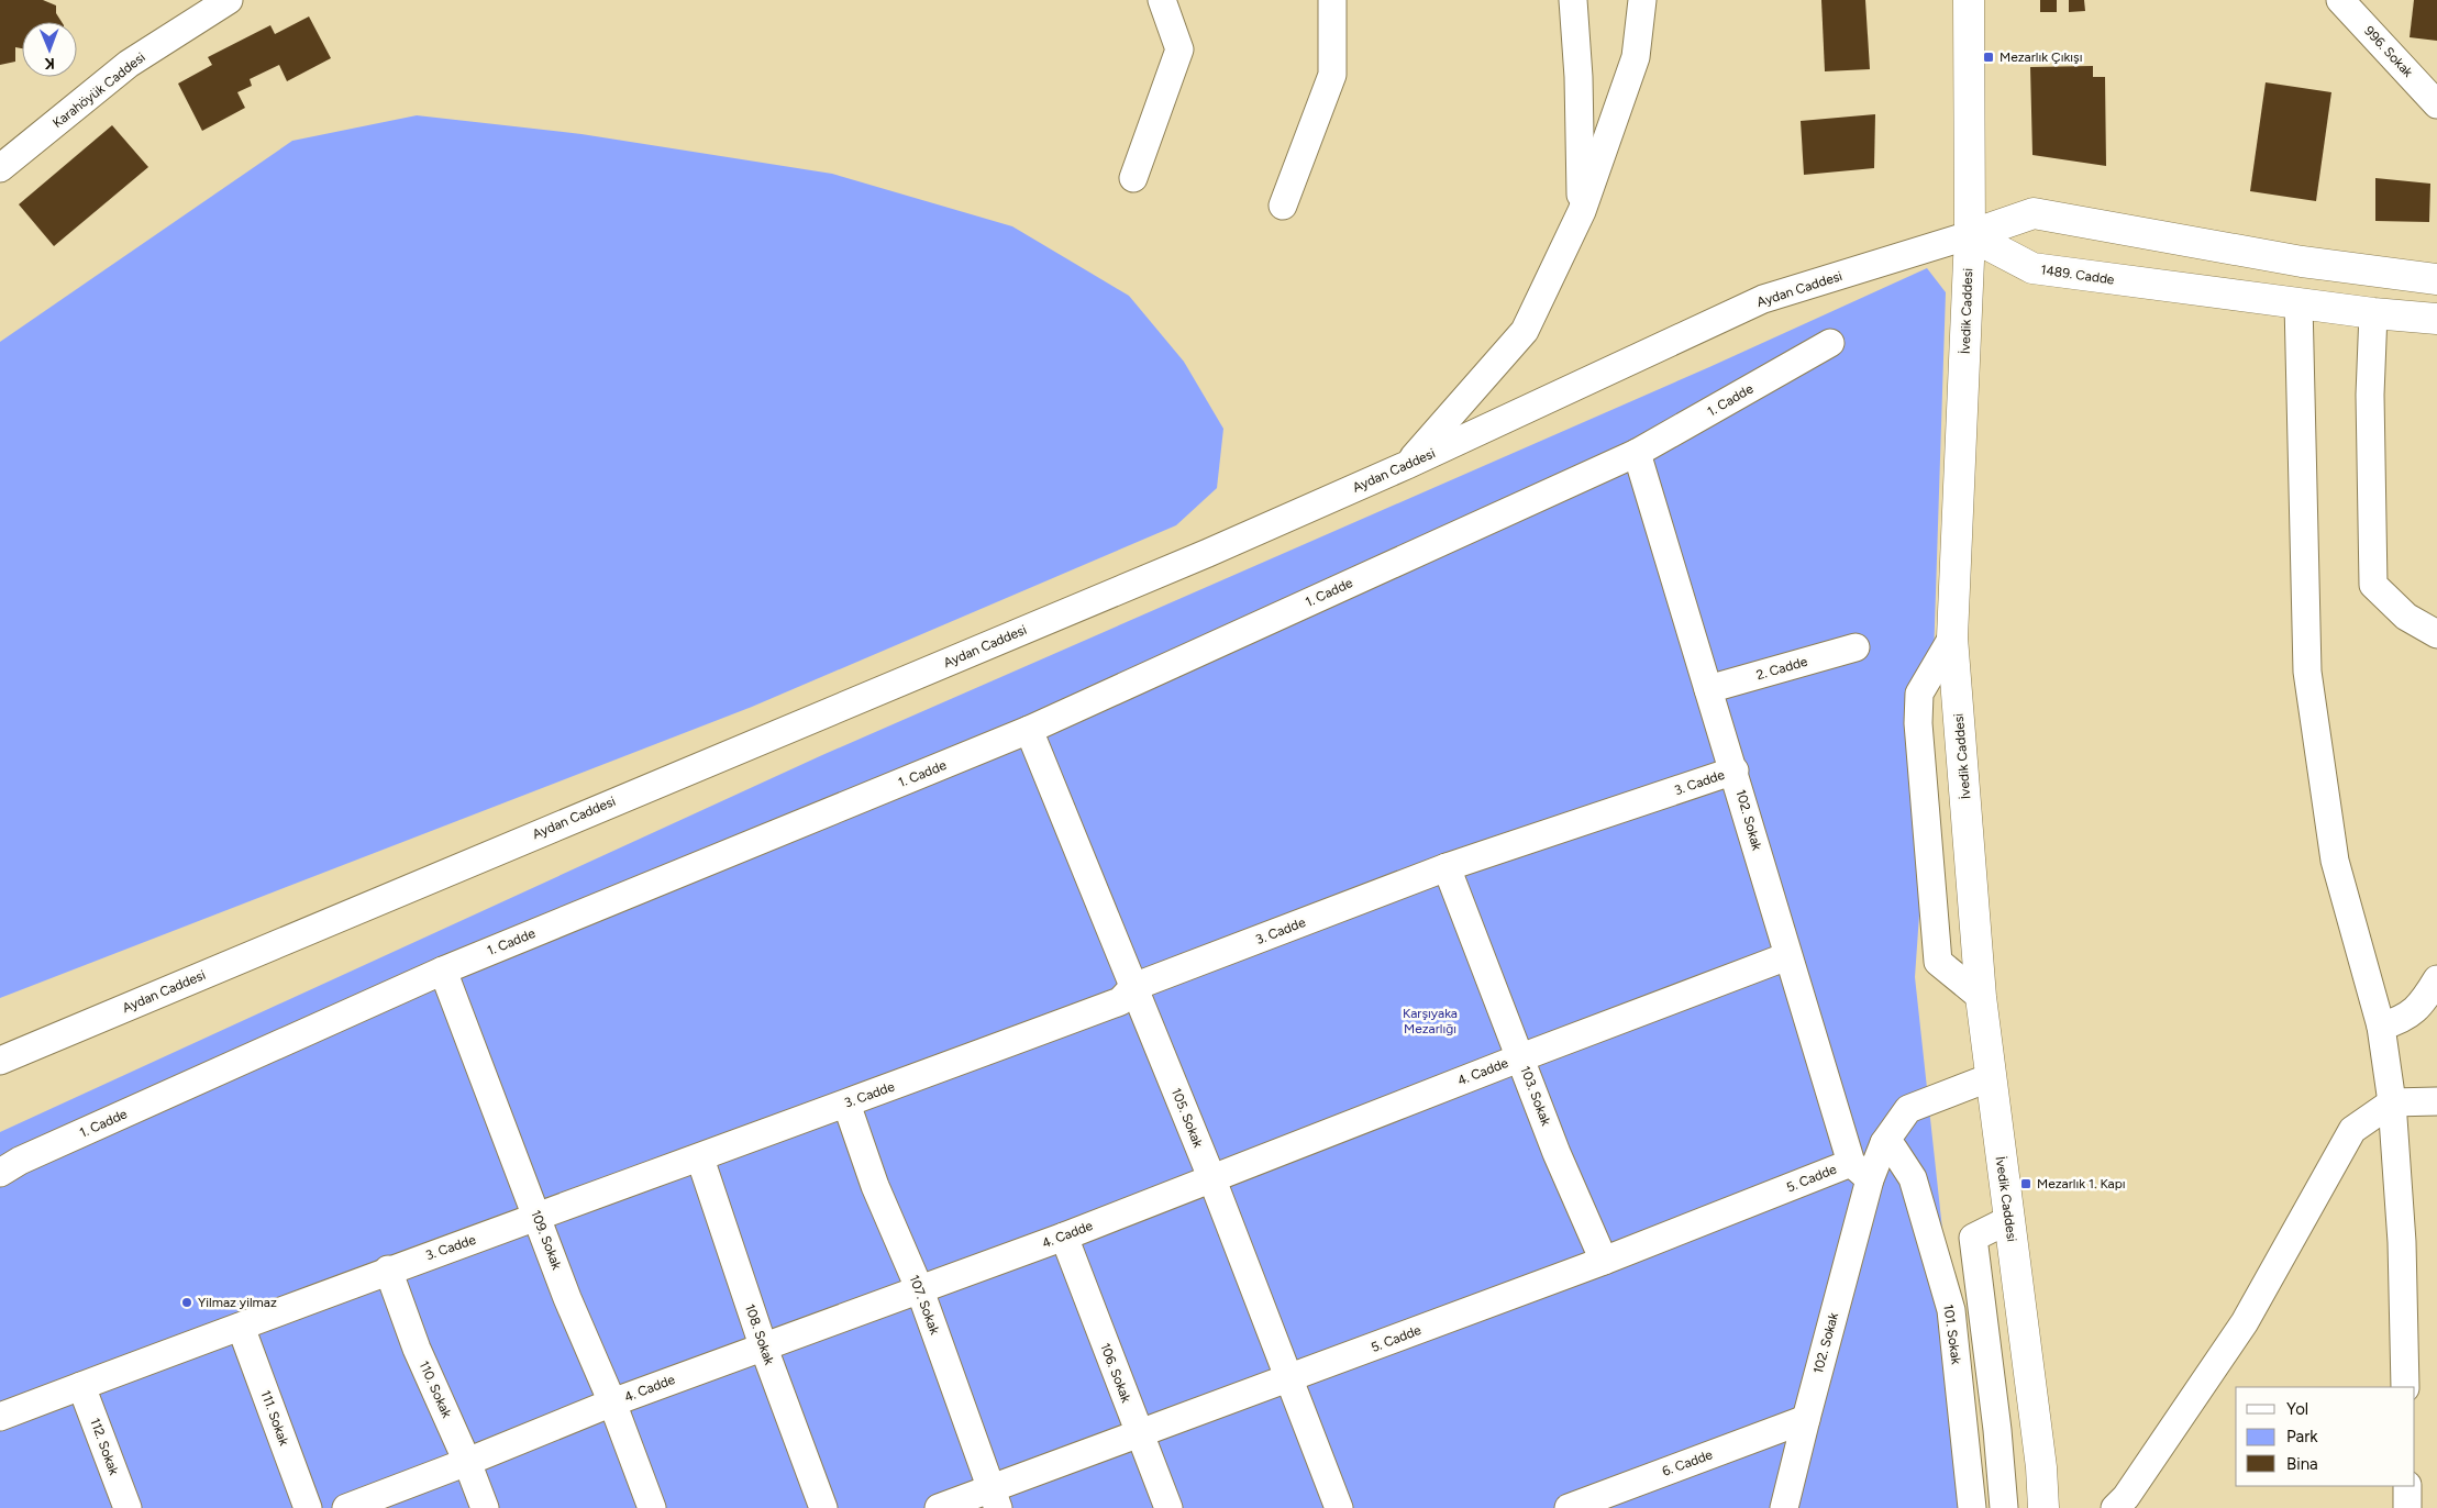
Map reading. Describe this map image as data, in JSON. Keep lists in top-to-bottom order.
{
  "streets": {
    "main road": ["1489. Cadde", "İvedik Caddesi"],
    "street": [
      "996. Sokak",
      "Karahöyük Caddesi",
      "Aydan Caddesi",
      "1. Cadde",
      "2. Cadde",
      "3. Cadde",
      "102. Sokak",
      "4. Cadde",
      "103. Sokak",
      "105. Sokak",
      "5. Cadde",
      "109. Sokak",
      "107. Sokak",
      "108. Sokak",
      "101. Sokak",
      "106. Sokak",
      "110. Sokak",
      "111. Sokak",
      "112. Sokak",
      "6. Cadde"
    ]
  },
  "crossings": [
    ["1489. Cadde", "Aydan Caddesi"],
    ["1489. Cadde", "İvedik Caddesi"],
    ["Aydan Caddesi", "İvedik Caddesi"],
    ["İvedik Caddesi", "102. Sokak"],
    ["1. Cadde", "102. Sokak"],
    ["1. Cadde", "105. Sokak"],
    ["1. Cadde", "109. Sokak"],
    ["2. Cadde", "102. Sokak"],
    ["3. Cadde", "102. Sokak"],
    ["3. Cadde", "103. Sokak"],
    ["3. Cadde", "105. Sokak"],
    ["3. Cadde", "109. Sokak"],
    ["3. Cadde", "107. Sokak"],
    ["3. Cadde", "108. Sokak"],
    ["3. Cadde", "110. Sokak"],
    ["3. Cadde", "111. Sokak"],
    ["3. Cadde", "112. Sokak"],
    ["102. Sokak", "4. Cadde"],
    ["102. Sokak", "5. Cadde"],
    ["102. Sokak", "101. Sokak"],
    ["102. Sokak", "6. Cadde"],
    ["4. Cadde", "103. Sokak"],
    ["4. Cadde", "105. Sokak"],
    ["4. Cadde", "109. Sokak"],
    ["4. Cadde", "107. Sokak"],
    ["4. Cadde", "108. Sokak"],
    ["4. Cadde", "106. Sokak"],
    ["4. Cadde", "110. Sokak"],
    ["103. Sokak", "5. Cadde"],
    ["105. Sokak", "5. Cadde"],
    ["5. Cadde", "107. Sokak"],
    ["5. Cadde", "106. Sokak"]
  ],
  "parks": ["Karşıyaka Mezarlığı"],
  "places": {
    "transit": ["Mezarlık Çıkışı", "Mezarlık 1. Kapı"],
    "other": ["Yilmaz yilmaz"]
  },
  "legend": ["Yol", "Park", "Bina"],
  "north": "bottom"
}
